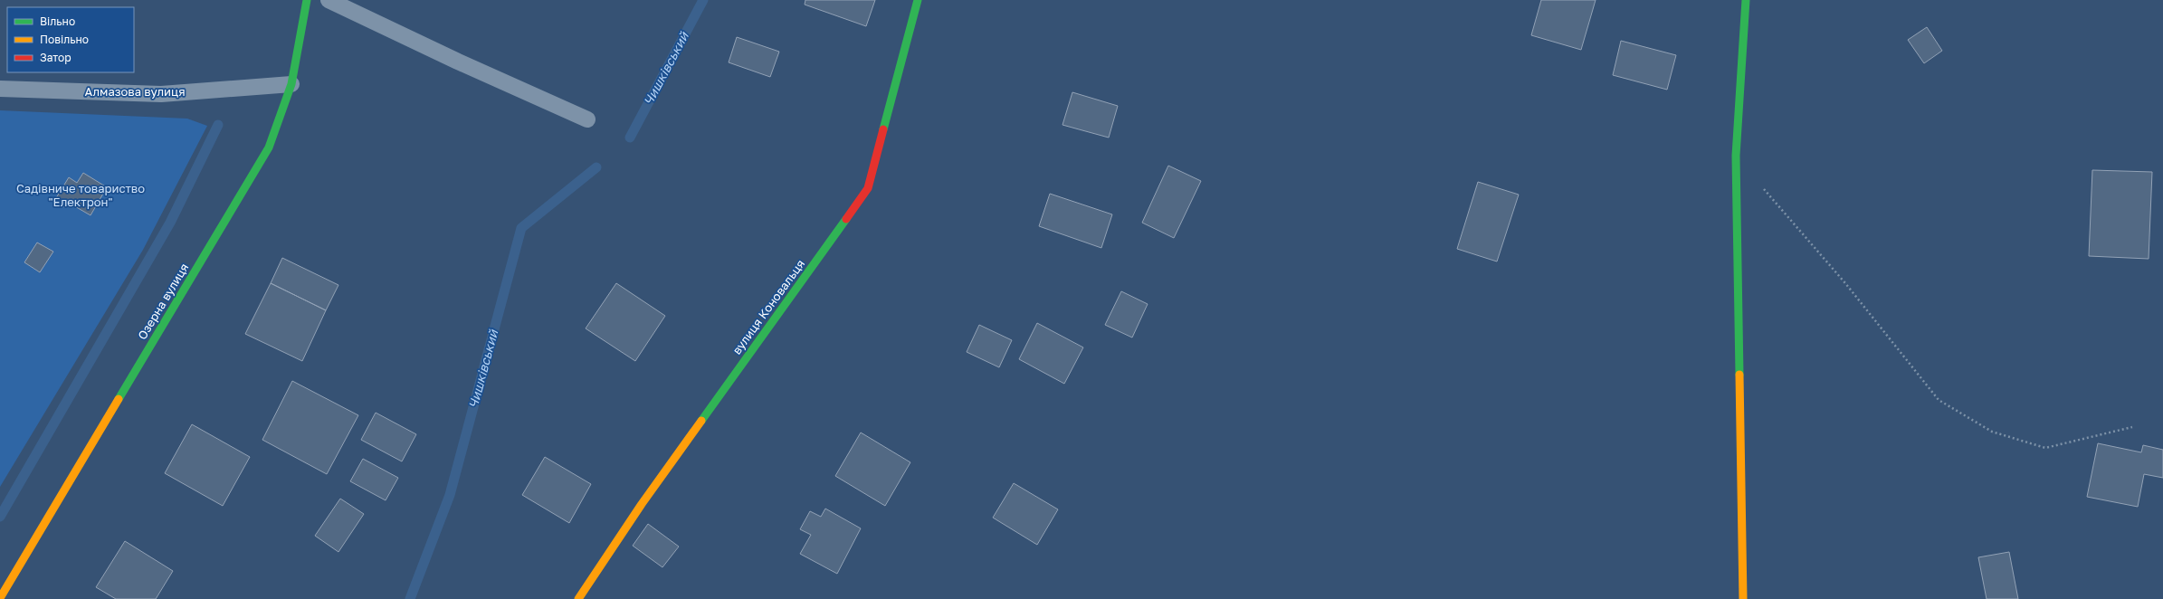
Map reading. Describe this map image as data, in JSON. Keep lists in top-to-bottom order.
{
  "streets": {
    "street": ["Озерна вулиця", "вулиця Коновальця"],
    "lane": ["Алмазова вулиця"]
  },
  "crossings": [
    ["Алмазова вулиця", "Озерна вулиця"]
  ],
  "water": ["Чишківський"],
  "parks": ["Садівниче товариство \"Електрон\""],
  "legend": ["Вільно", "Повільно", "Затор"]
}
